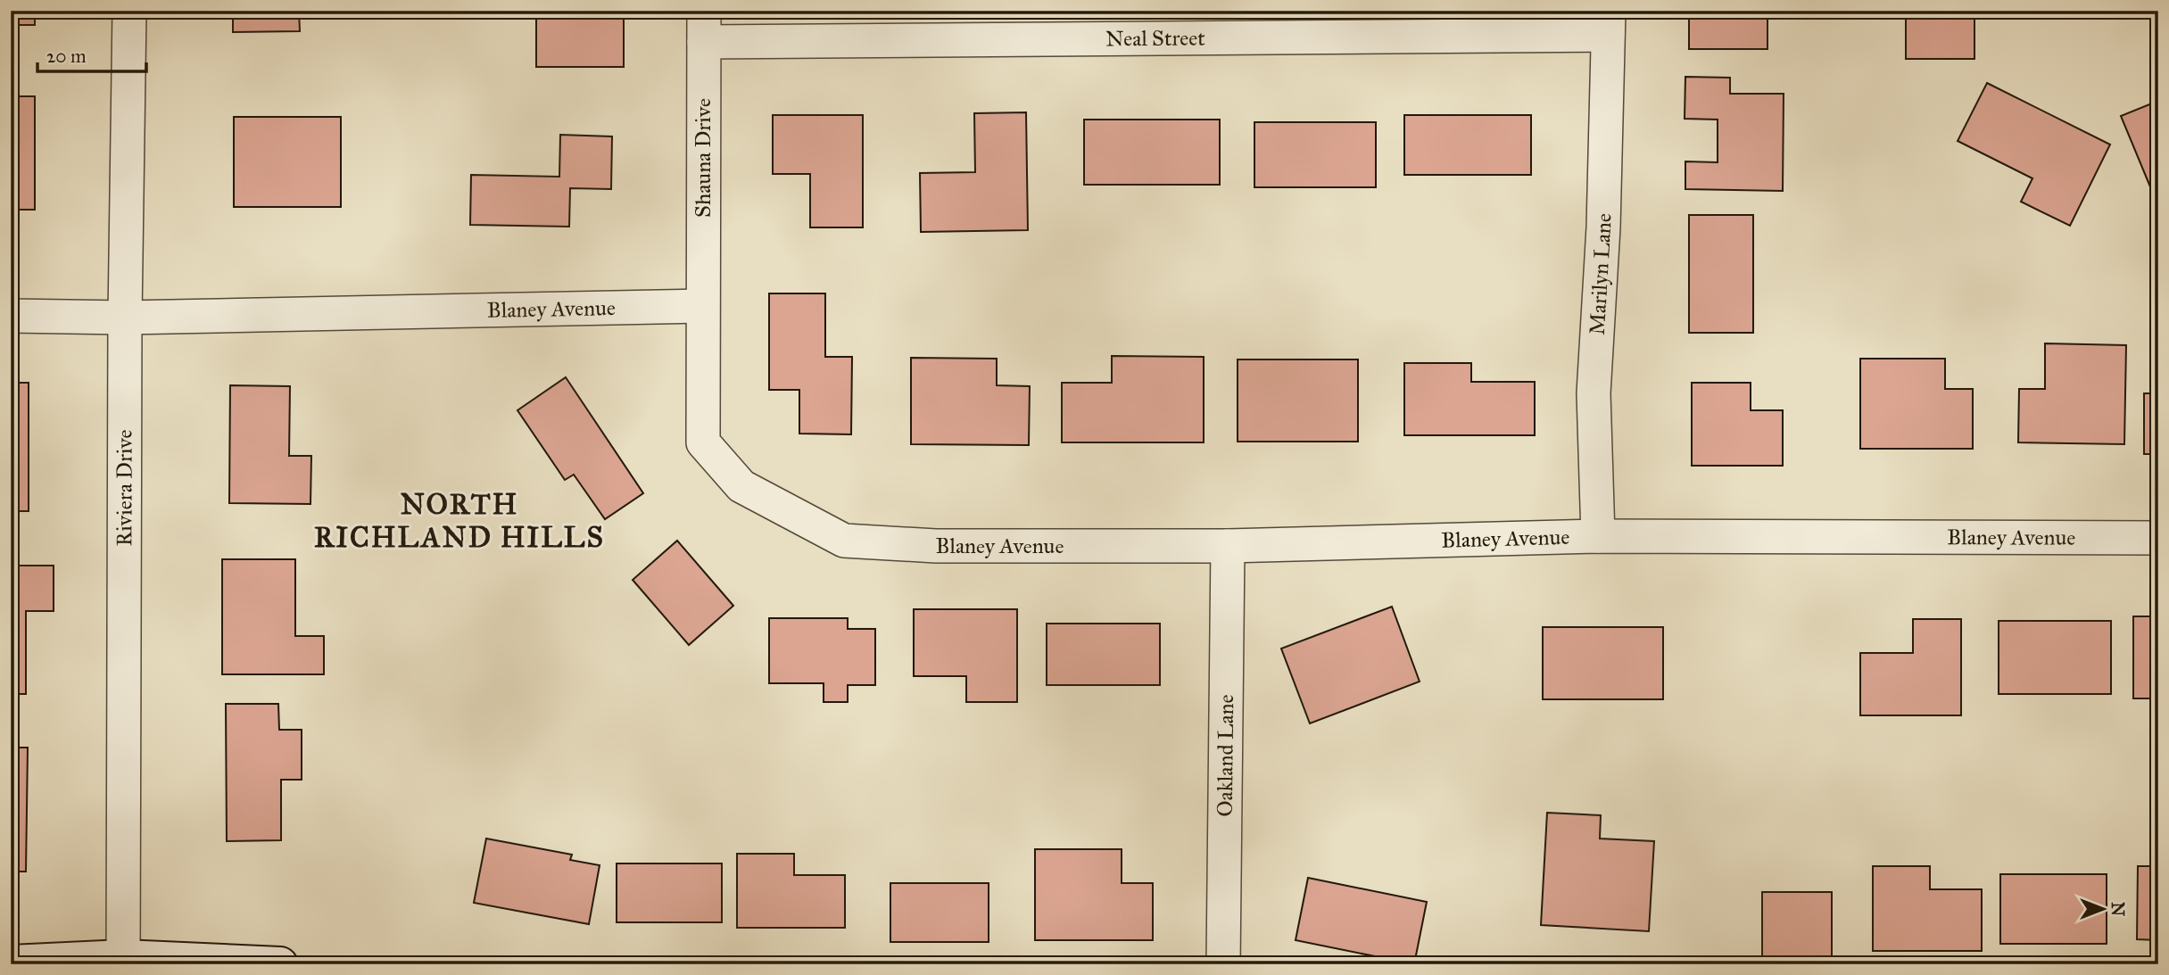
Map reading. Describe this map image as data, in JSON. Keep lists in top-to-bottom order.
{
  "streets": {
    "street": [
      "Neal Street",
      "Shauna Drive",
      "Marilyn Lane",
      "Blaney Avenue",
      "Riviera Drive",
      "Oakland Lane"
    ]
  },
  "crossings": [
    ["Neal Street", "Shauna Drive"],
    ["Neal Street", "Marilyn Lane"],
    ["Shauna Drive", "Blaney Avenue"],
    ["Marilyn Lane", "Blaney Avenue"],
    ["Blaney Avenue", "Riviera Drive"],
    ["Blaney Avenue", "Oakland Lane"]
  ],
  "districts": ["NORTH RICHLAND HILLS"],
  "scale_bar": "20 m",
  "north": "right"
}
